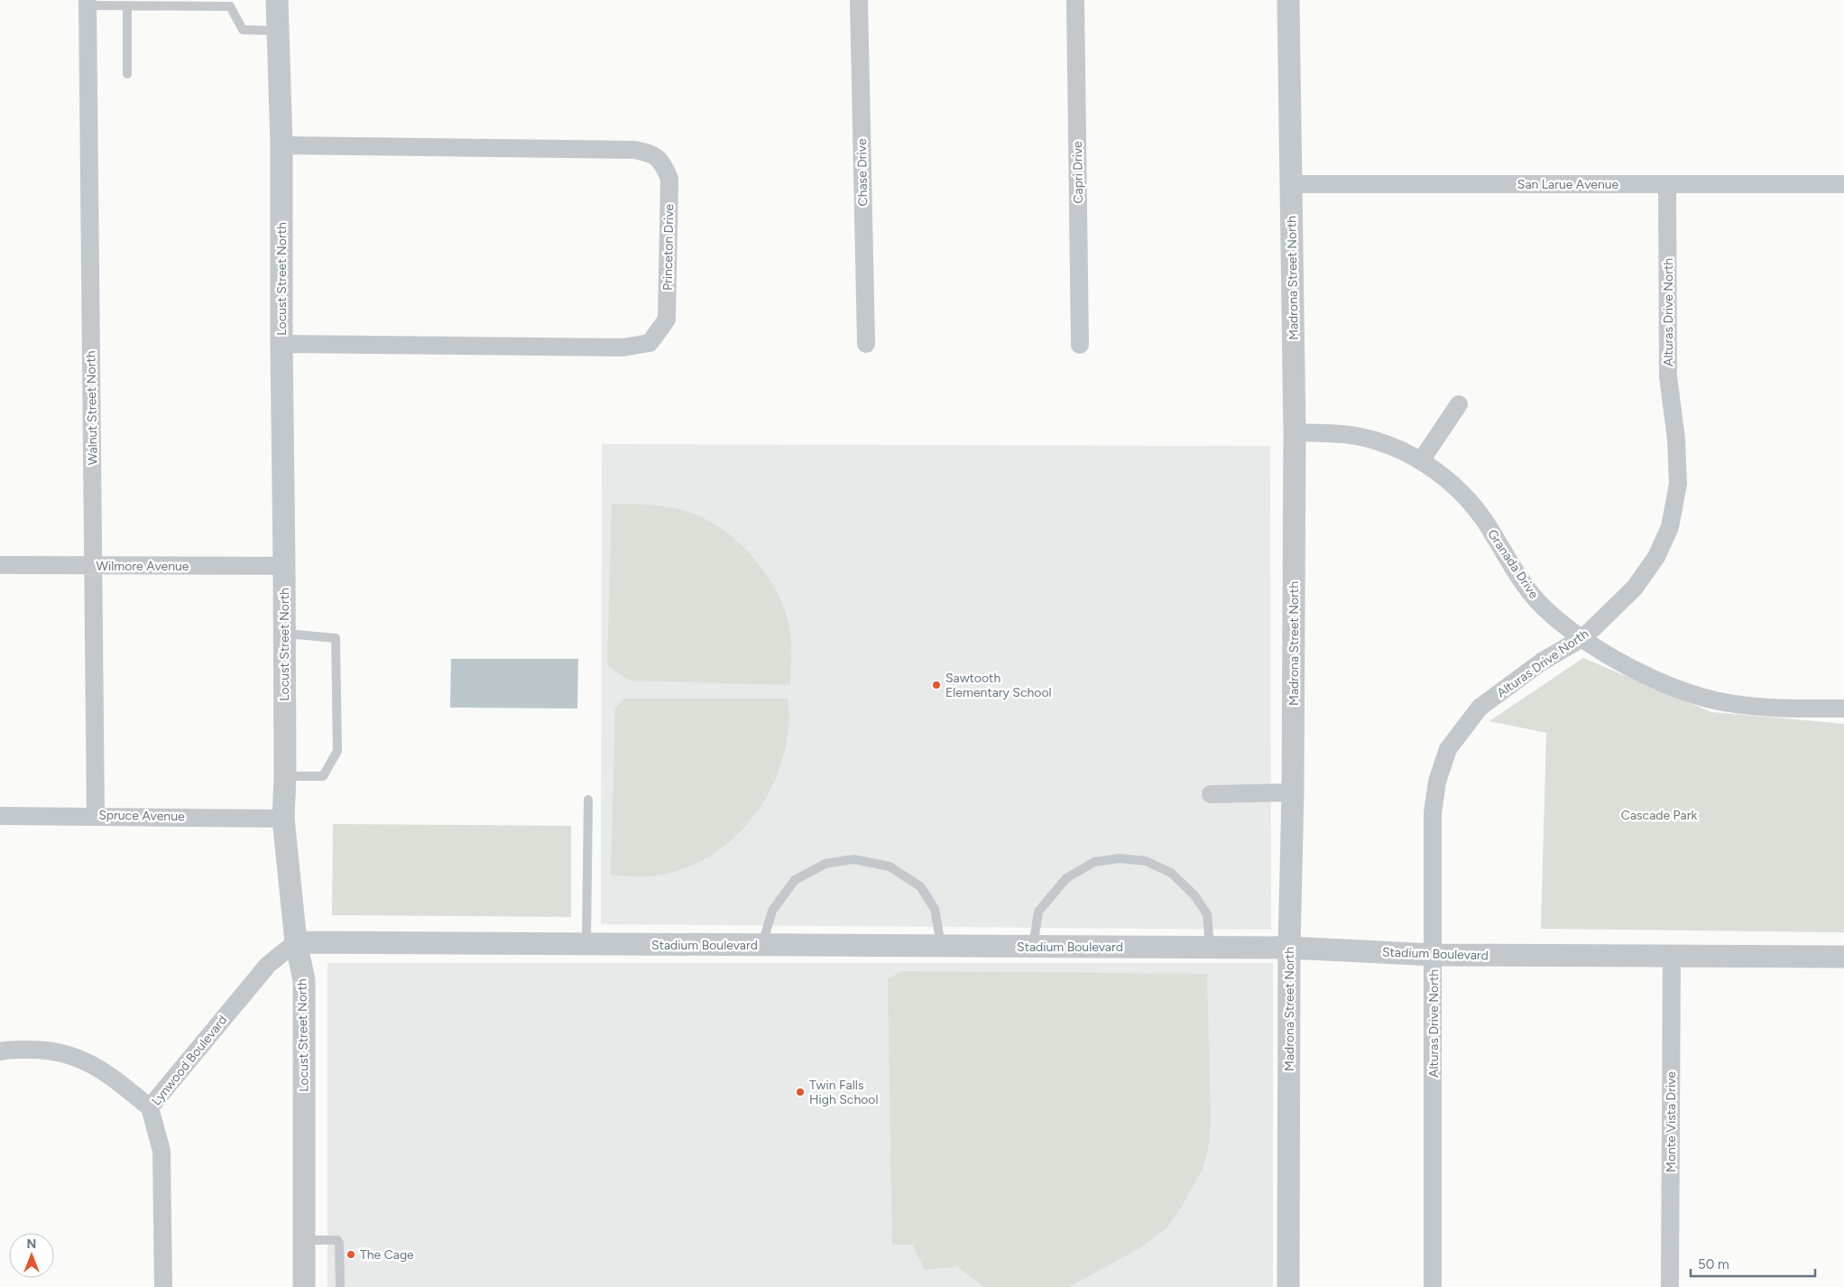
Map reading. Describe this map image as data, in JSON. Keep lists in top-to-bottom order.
{
  "streets": {
    "street": [
      "Chase Drive",
      "Capri Drive",
      "San Larue Avenue",
      "Princeton Drive",
      "Madrona Street North",
      "Locust Street North",
      "Alturas Drive North",
      "Walnut Street North",
      "Granada Drive",
      "Wilmore Avenue",
      "Spruce Avenue",
      "Stadium Boulevard",
      "Lynwood Boulevard",
      "Monte Vista Drive"
    ]
  },
  "crossings": [
    ["San Larue Avenue", "Madrona Street North"],
    ["San Larue Avenue", "Alturas Drive North"],
    ["Princeton Drive", "Locust Street North"],
    ["Madrona Street North", "Granada Drive"],
    ["Madrona Street North", "Stadium Boulevard"],
    ["Locust Street North", "Wilmore Avenue"],
    ["Locust Street North", "Spruce Avenue"],
    ["Locust Street North", "Stadium Boulevard"],
    ["Locust Street North", "Lynwood Boulevard"],
    ["Alturas Drive North", "Granada Drive"],
    ["Alturas Drive North", "Stadium Boulevard"],
    ["Walnut Street North", "Wilmore Avenue"],
    ["Walnut Street North", "Spruce Avenue"],
    ["Stadium Boulevard", "Lynwood Boulevard"],
    ["Stadium Boulevard", "Monte Vista Drive"]
  ],
  "parks": ["Cascade Park"],
  "places": ["Sawtooth Elementary School", "Twin Falls High School", "The Cage"],
  "scale_bar": "50 m",
  "north": "top"
}
